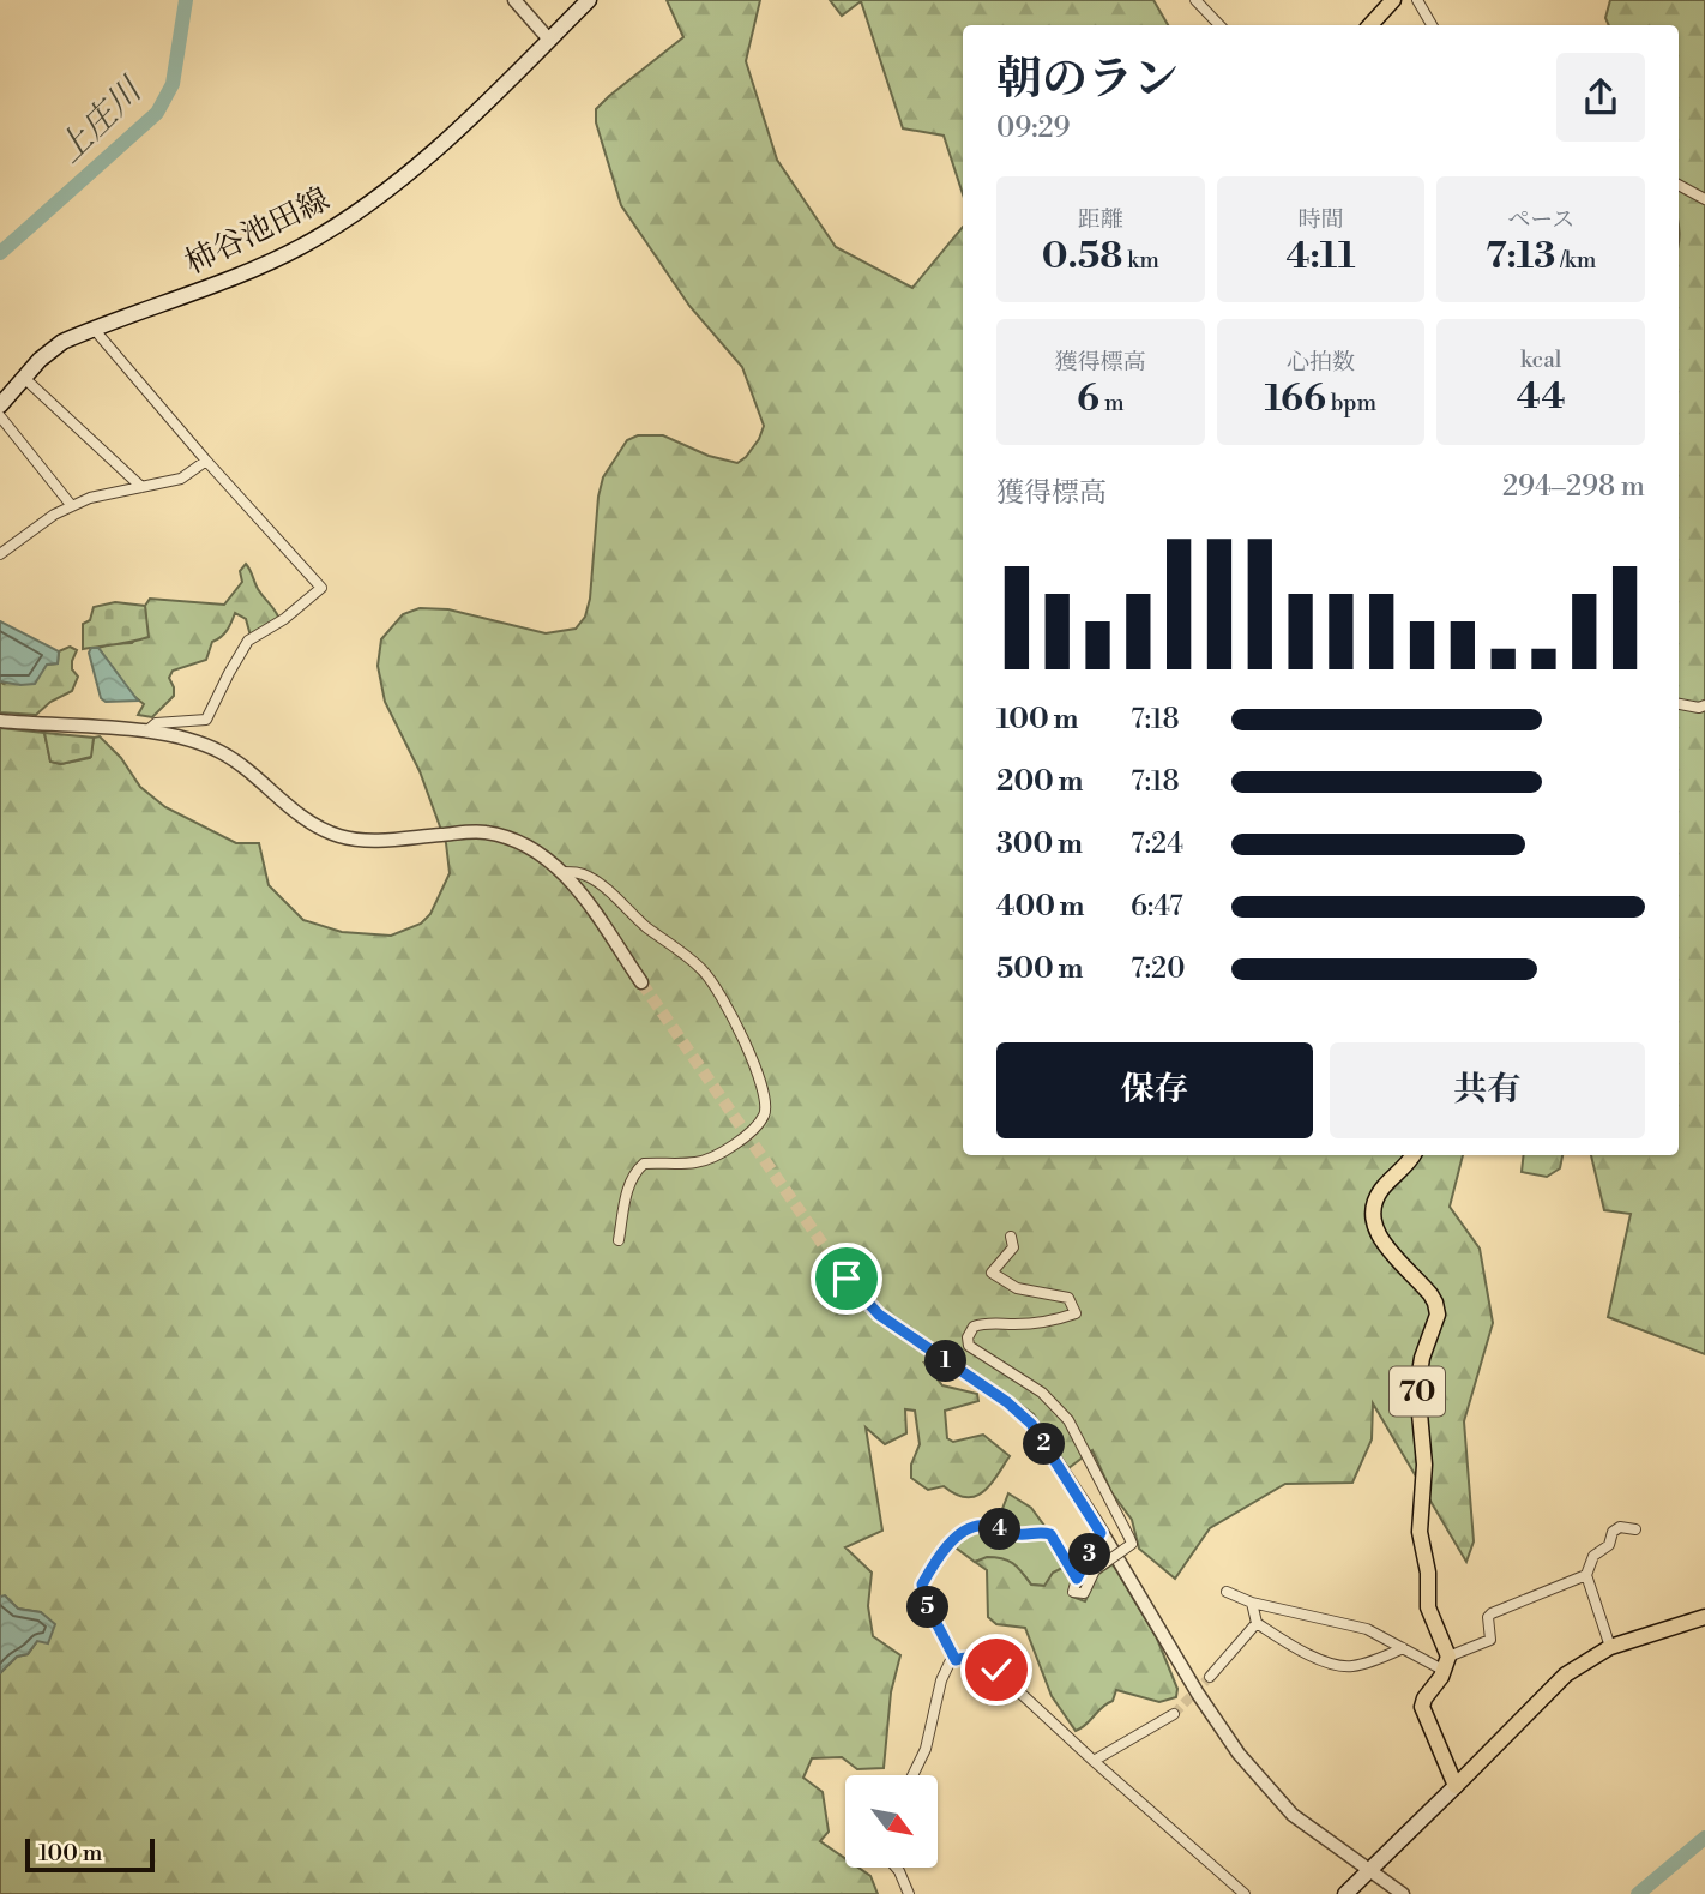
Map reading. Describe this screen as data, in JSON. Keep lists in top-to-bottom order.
{
  "streets": {
    "main road": ["柿谷池田線", "70"]
  },
  "water": ["上庄川"],
  "scale_bar": "100 m",
  "north": "bottom right",
  "page": {
    "heading": ["朝のラン", "09:29"],
    "stats": [
      ["距離", "0.58 km"],
      ["時間", "4:11"],
      ["ペース", "7:13 /km"],
      ["獲得標高", "6 m"],
      ["心拍数", "166 bpm"],
      ["kcal", "44"]
    ],
    "chart": ["獲得標高", "294–298 m"],
    "list": [
      {
        "name": "100 m",
        "note": "7:18"
      },
      {
        "name": "200 m",
        "note": "7:18"
      },
      {
        "name": "300 m",
        "note": "7:24"
      },
      {
        "name": "400 m",
        "note": "6:47"
      },
      {
        "name": "500 m",
        "note": "7:20"
      }
    ],
    "buttons": ["保存", "共有"],
    "pins": [
      "1",
      "2",
      "4",
      "3",
      "5"
    ],
    "scale": "100 m"
  }
}
